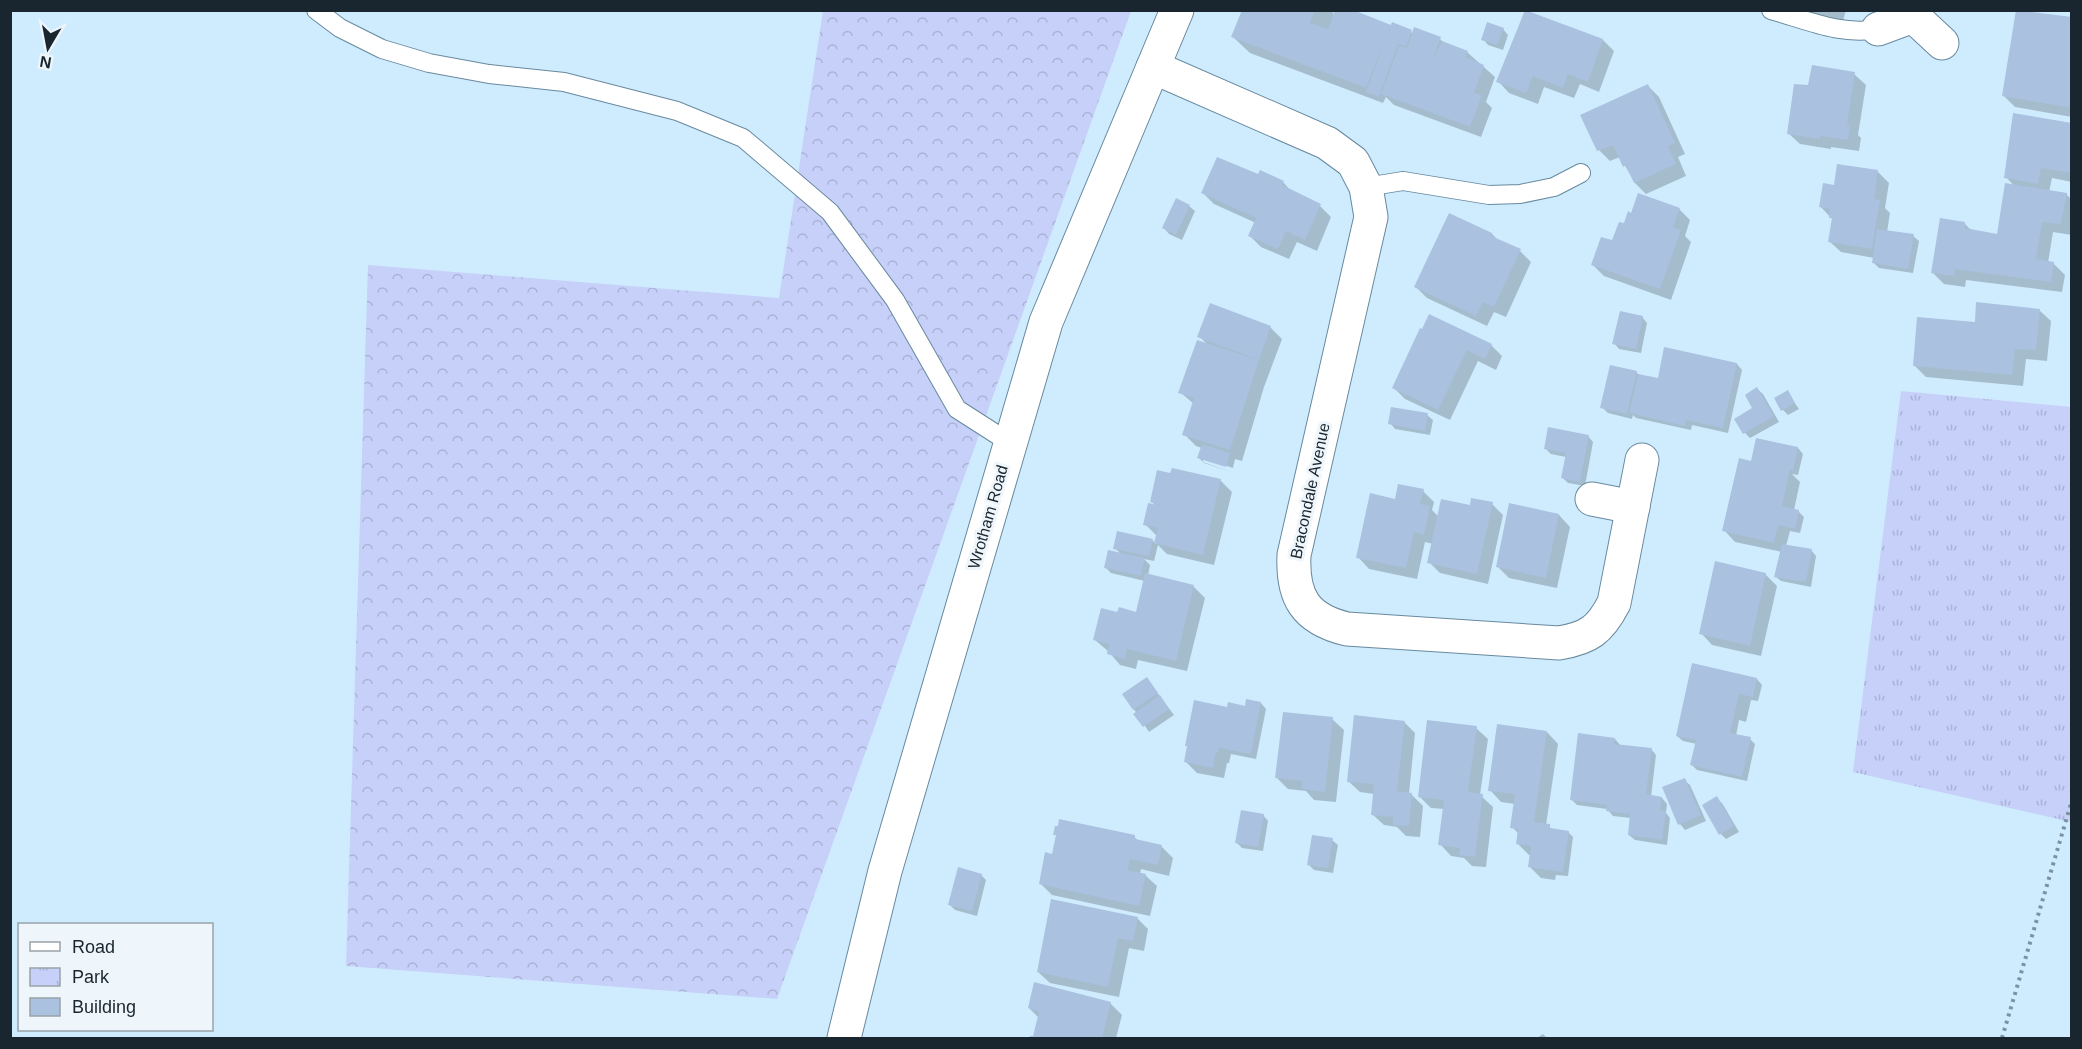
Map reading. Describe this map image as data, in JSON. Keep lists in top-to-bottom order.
{
  "streets": {
    "street": ["Bracondale Avenue", "Wrotham Road"]
  },
  "crossings": [
    ["Bracondale Avenue", "Wrotham Road"]
  ],
  "legend": ["Road", "Park", "Building"],
  "north": "bottom"
}
